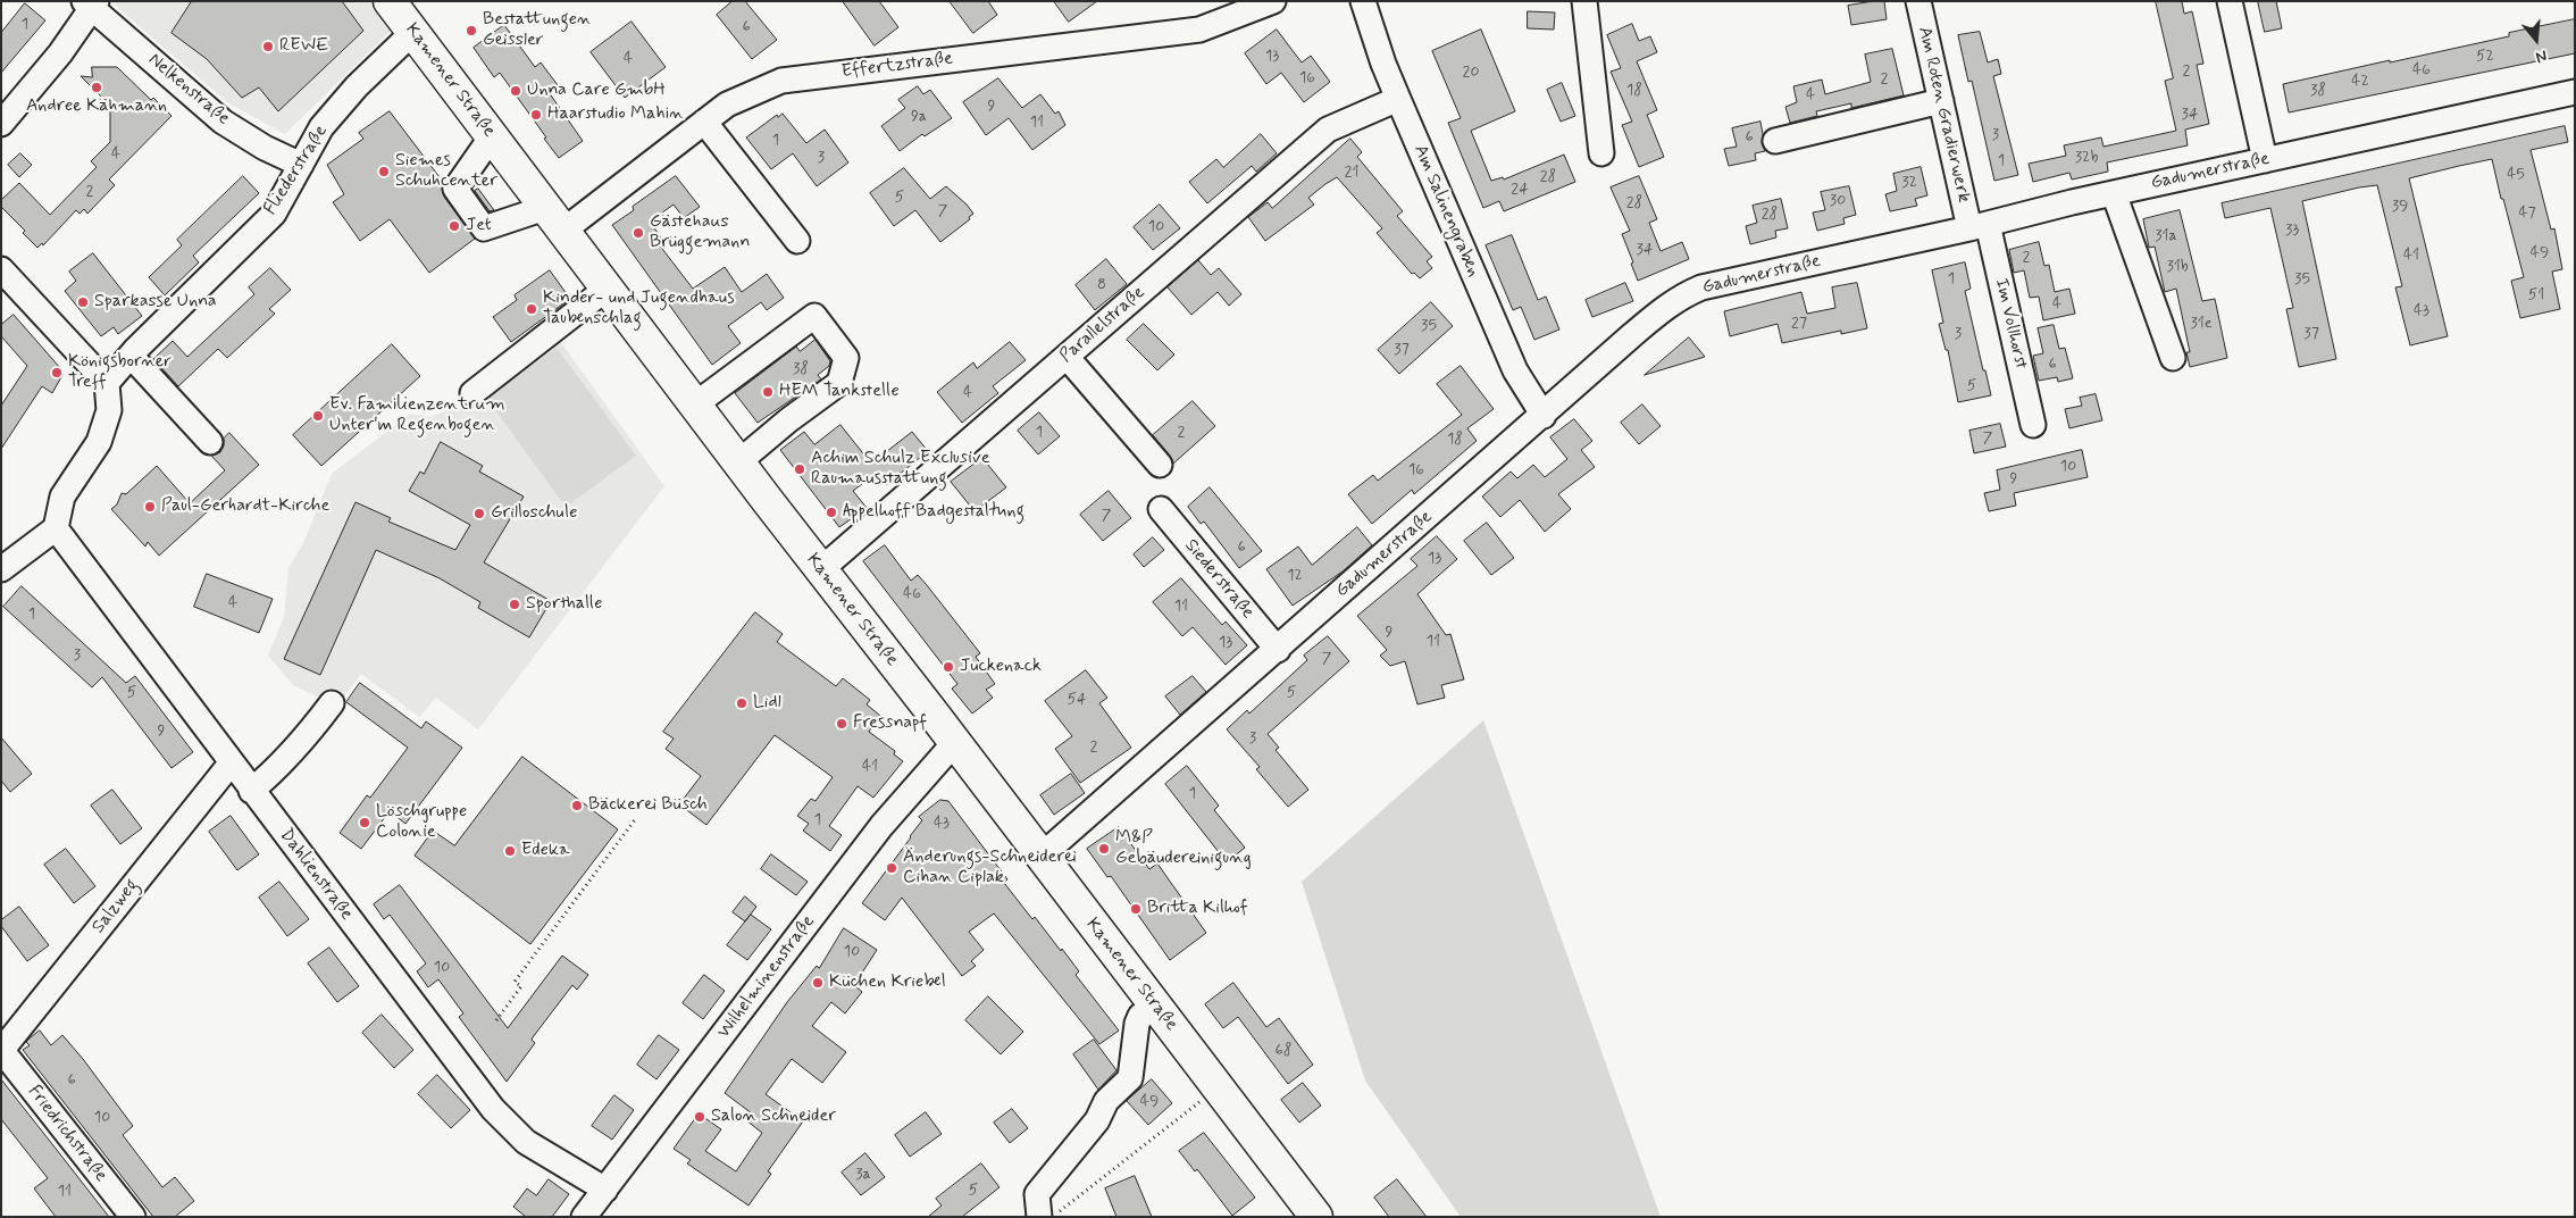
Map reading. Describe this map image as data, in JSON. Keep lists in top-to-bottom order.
{
  "streets": {
    "main road": ["Kamener Straße"],
    "street": [
      "Effertzstraße",
      "Nelkenstraße",
      "Am Roten Gradierwerk",
      "Fliederstraße",
      "Gadumerstraße",
      "Am Salinengraben",
      "Im Vollhorst",
      "Parallelstraße",
      "Siederstraße",
      "Dahlienstraße",
      "Salzweg",
      "Wilhelminenstraße",
      "Friedrichstraße"
    ]
  },
  "crossings": [
    ["Effertzstraße", "Kamener Straße"],
    ["Kamener Straße", "Fliederstraße"],
    ["Kamener Straße", "Gadumerstraße"],
    ["Kamener Straße", "Parallelstraße"],
    ["Kamener Straße", "Wilhelminenstraße"],
    ["Nelkenstraße", "Fliederstraße"],
    ["Am Roten Gradierwerk", "Gadumerstraße"],
    ["Am Roten Gradierwerk", "Im Vollhorst"],
    ["Gadumerstraße", "Am Salinengraben"],
    ["Gadumerstraße", "Im Vollhorst"],
    ["Gadumerstraße", "Siederstraße"],
    ["Am Salinengraben", "Parallelstraße"],
    ["Dahlienstraße", "Salzweg"],
    ["Dahlienstraße", "Wilhelminenstraße"],
    ["Salzweg", "Friedrichstraße"]
  ],
  "places": [
    "Bestattungen Geissler",
    "REWE",
    "Andree Kähmann",
    "Unna Care GmbH",
    "Haarstudio Mahin",
    "Siemes Schuhcenter",
    "Jet",
    "Gästehaus Brüggemann",
    "Sparkasse Unna",
    "Kinder- und Jugendhaus Taubenschlag",
    "Königsborner Treff",
    "HEM Tankstelle",
    "Ev. Familienzentrum Unter'm Regenbogen",
    "Achim Schulz Exclusive Raumausstattung",
    "Paul-Gerhardt-Kirche",
    "Appelhoff Badgestaltung",
    "Grilloschule",
    "Sporthalle",
    "Juckenack",
    "Lidl",
    "Fressnapf",
    "Bäckerei Büsch",
    "Löschgruppe Colonie",
    "M&P Gebäudereinigung",
    "Edeka",
    "Änderungs-Schneiderei Cihan Ciplak",
    "Britta Kilhof",
    "Küchen Kriebel",
    "Salon Schneider"
  ],
  "house_numbers": [
    "1",
    "6",
    "13",
    "52",
    "4",
    "46",
    "2",
    "20",
    "16",
    "2",
    "42",
    "18",
    "38",
    "4",
    "9",
    "34",
    "9a",
    "11",
    "3",
    "6",
    "1",
    "4",
    "3",
    "32b",
    "1",
    "21",
    "45",
    "28",
    "32",
    "24",
    "2",
    "5",
    "30",
    "28",
    "39",
    "7",
    "47",
    "28",
    "10",
    "33",
    "31a",
    "34",
    "49",
    "41",
    "2",
    "31b",
    "1",
    "35",
    "8",
    "51",
    "4",
    "43",
    "27",
    "31e",
    "35",
    "3",
    "37",
    "37",
    "6",
    "38",
    "5",
    "4",
    "1",
    "2",
    "7",
    "18",
    "10",
    "16",
    "9",
    "7",
    "6",
    "13",
    "12",
    "46",
    "4",
    "11",
    "1",
    "9",
    "11",
    "13",
    "3",
    "7",
    "5",
    "5",
    "54",
    "9",
    "3",
    "2",
    "41",
    "1",
    "1",
    "43",
    "10",
    "10",
    "68",
    "6",
    "49",
    "10",
    "3a",
    "5",
    "11"
  ],
  "north": "bottom"
}
